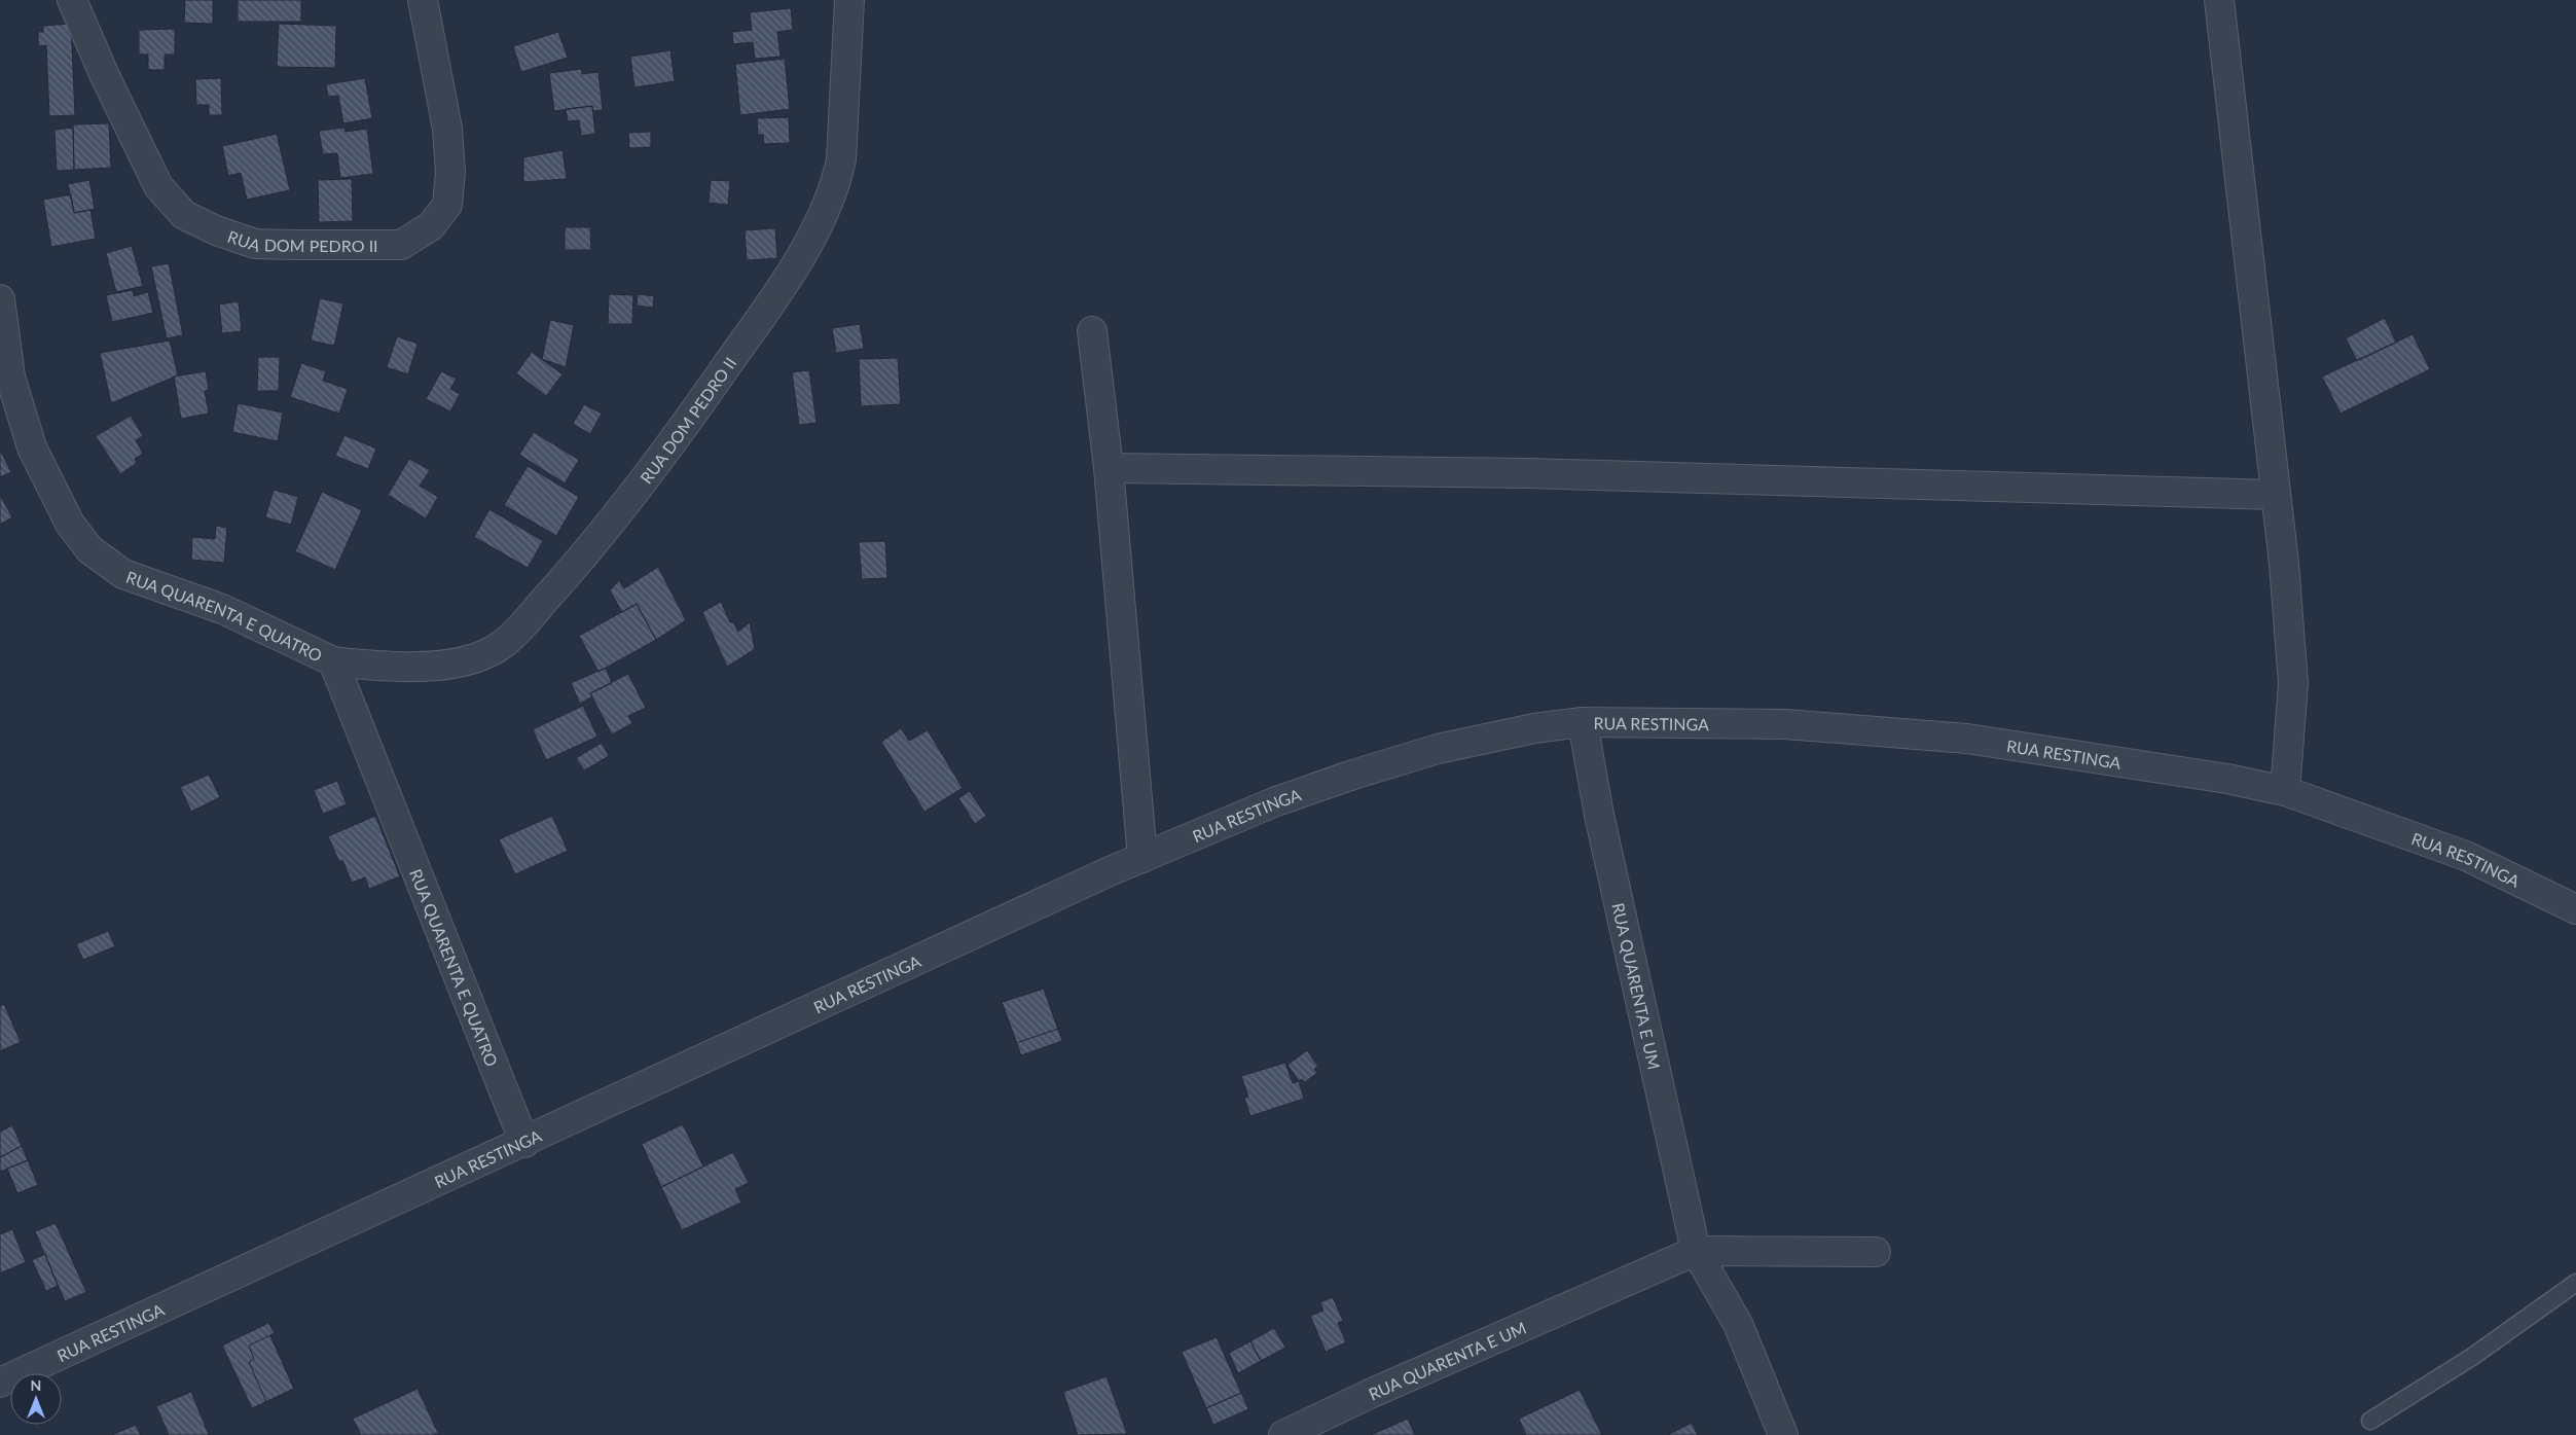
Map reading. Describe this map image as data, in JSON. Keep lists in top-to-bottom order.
{
  "streets": {
    "street": [
      "RUA DOM PEDRO II",
      "RUA QUARENTA E QUATRO",
      "RUA RESTINGA",
      "RUA QUARENTA E UM"
    ]
  },
  "crossings": [
    ["RUA DOM PEDRO II", "RUA QUARENTA E QUATRO"],
    ["RUA QUARENTA E QUATRO", "RUA RESTINGA"],
    ["RUA RESTINGA", "RUA QUARENTA E UM"]
  ],
  "north": "top"
}
